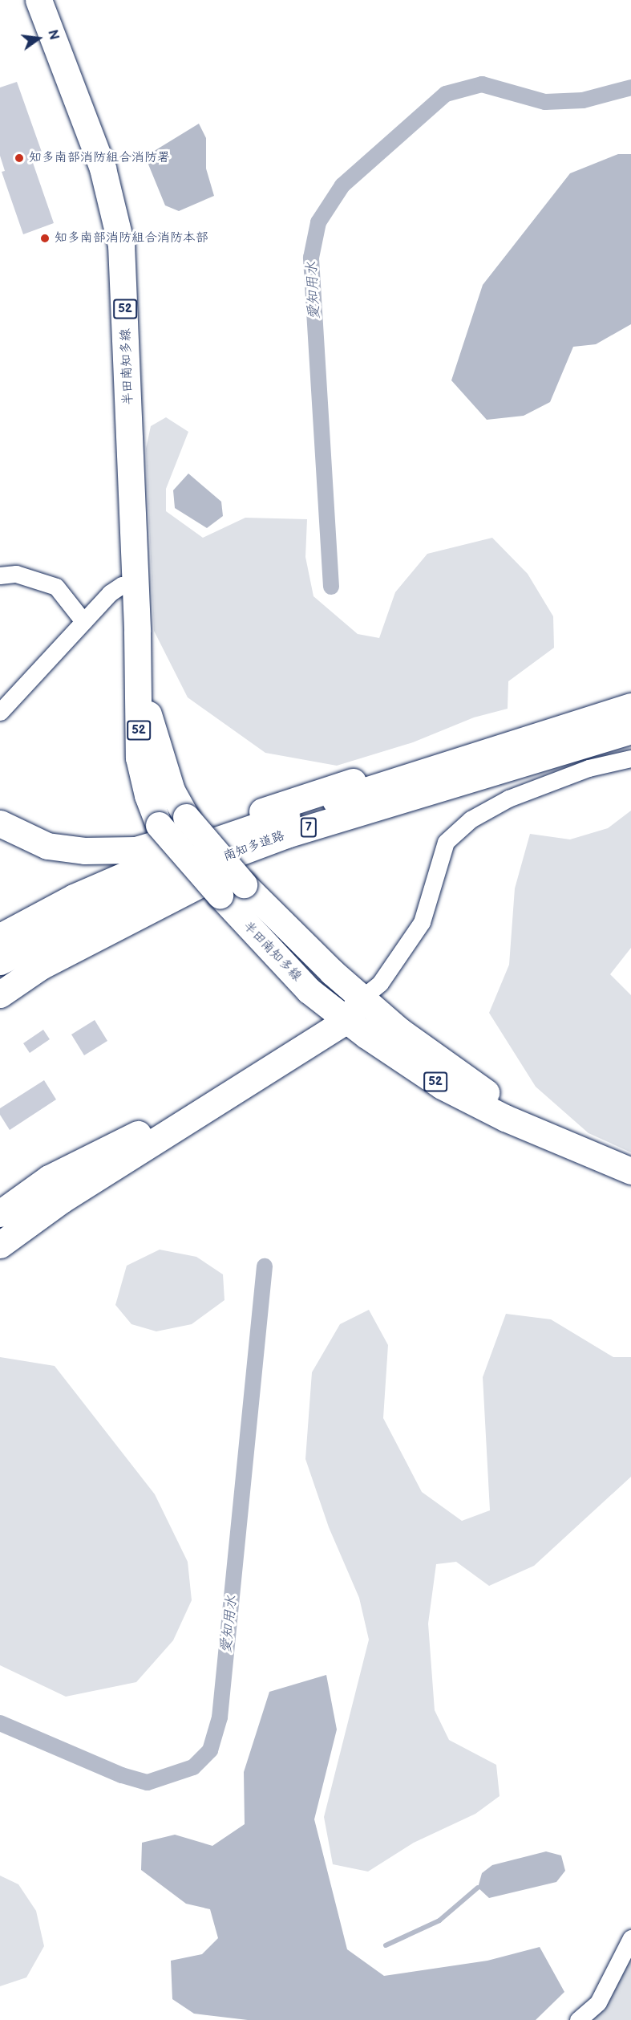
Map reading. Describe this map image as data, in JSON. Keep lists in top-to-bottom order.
{
  "streets": {
    "main road": [
      "52",
      "半田南知多線",
      "7",
      "南知多道路"
    ]
  },
  "water": ["愛知用水"],
  "places": ["知多南部消防組合消防署", "知多南部消防組合消防本部"],
  "north": "right"
}
